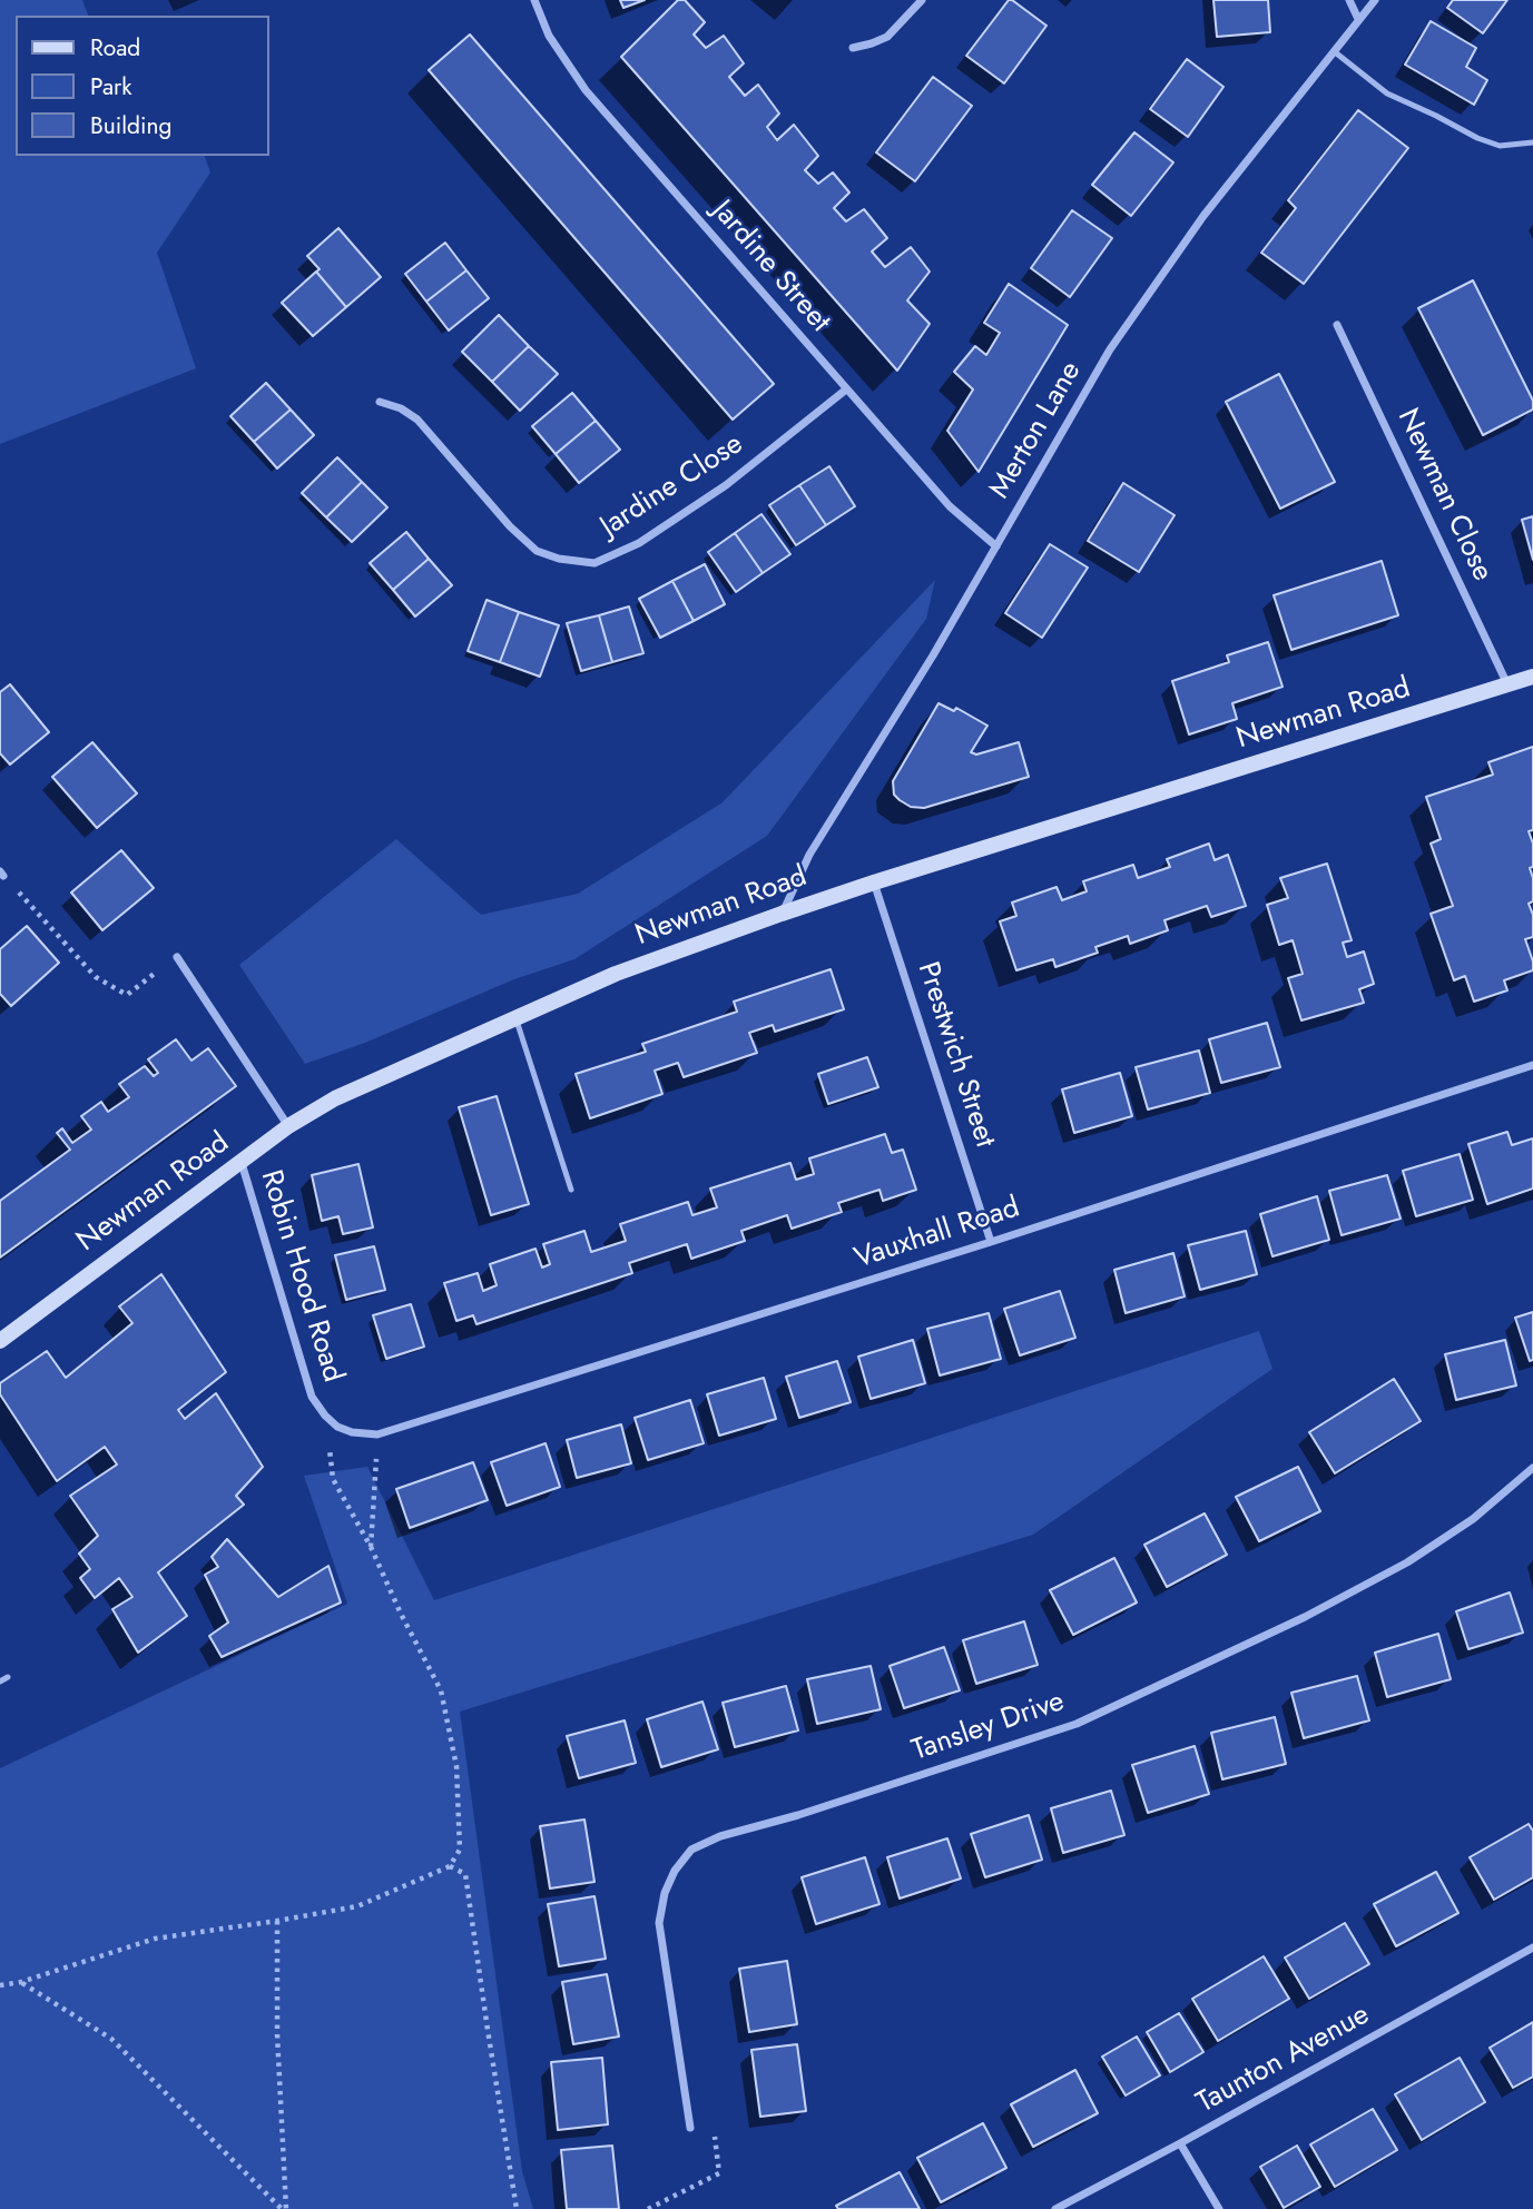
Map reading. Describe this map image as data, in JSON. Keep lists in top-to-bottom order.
{
  "streets": {
    "street": [
      "Jardine Street",
      "Merton Lane",
      "Jardine Close",
      "Newman Close",
      "Newman Road",
      "Prestwich Street",
      "Vauxhall Road",
      "Robin Hood Road",
      "Tansley Drive",
      "Taunton Avenue"
    ]
  },
  "crossings": [
    ["Jardine Street", "Merton Lane"],
    ["Jardine Street", "Jardine Close"],
    ["Merton Lane", "Newman Road"],
    ["Newman Close", "Newman Road"],
    ["Newman Road", "Prestwich Street"],
    ["Newman Road", "Robin Hood Road"],
    ["Prestwich Street", "Vauxhall Road"],
    ["Vauxhall Road", "Robin Hood Road"]
  ],
  "legend": ["Road", "Park", "Building"]
}
